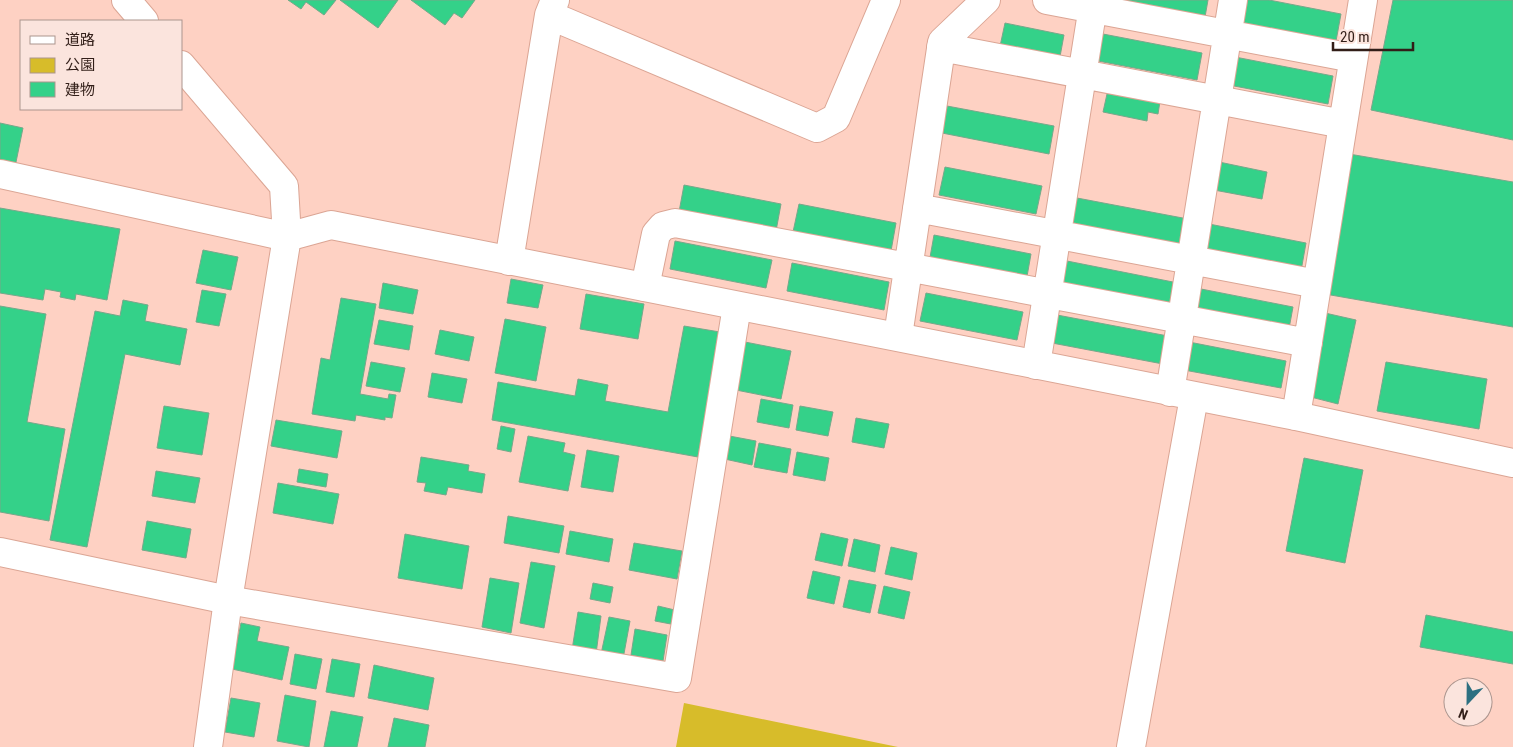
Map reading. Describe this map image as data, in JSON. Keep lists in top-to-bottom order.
{
  "legend": ["道路", "公園", "建物"],
  "scale_bar": "20 m",
  "north": "bottom"
}
